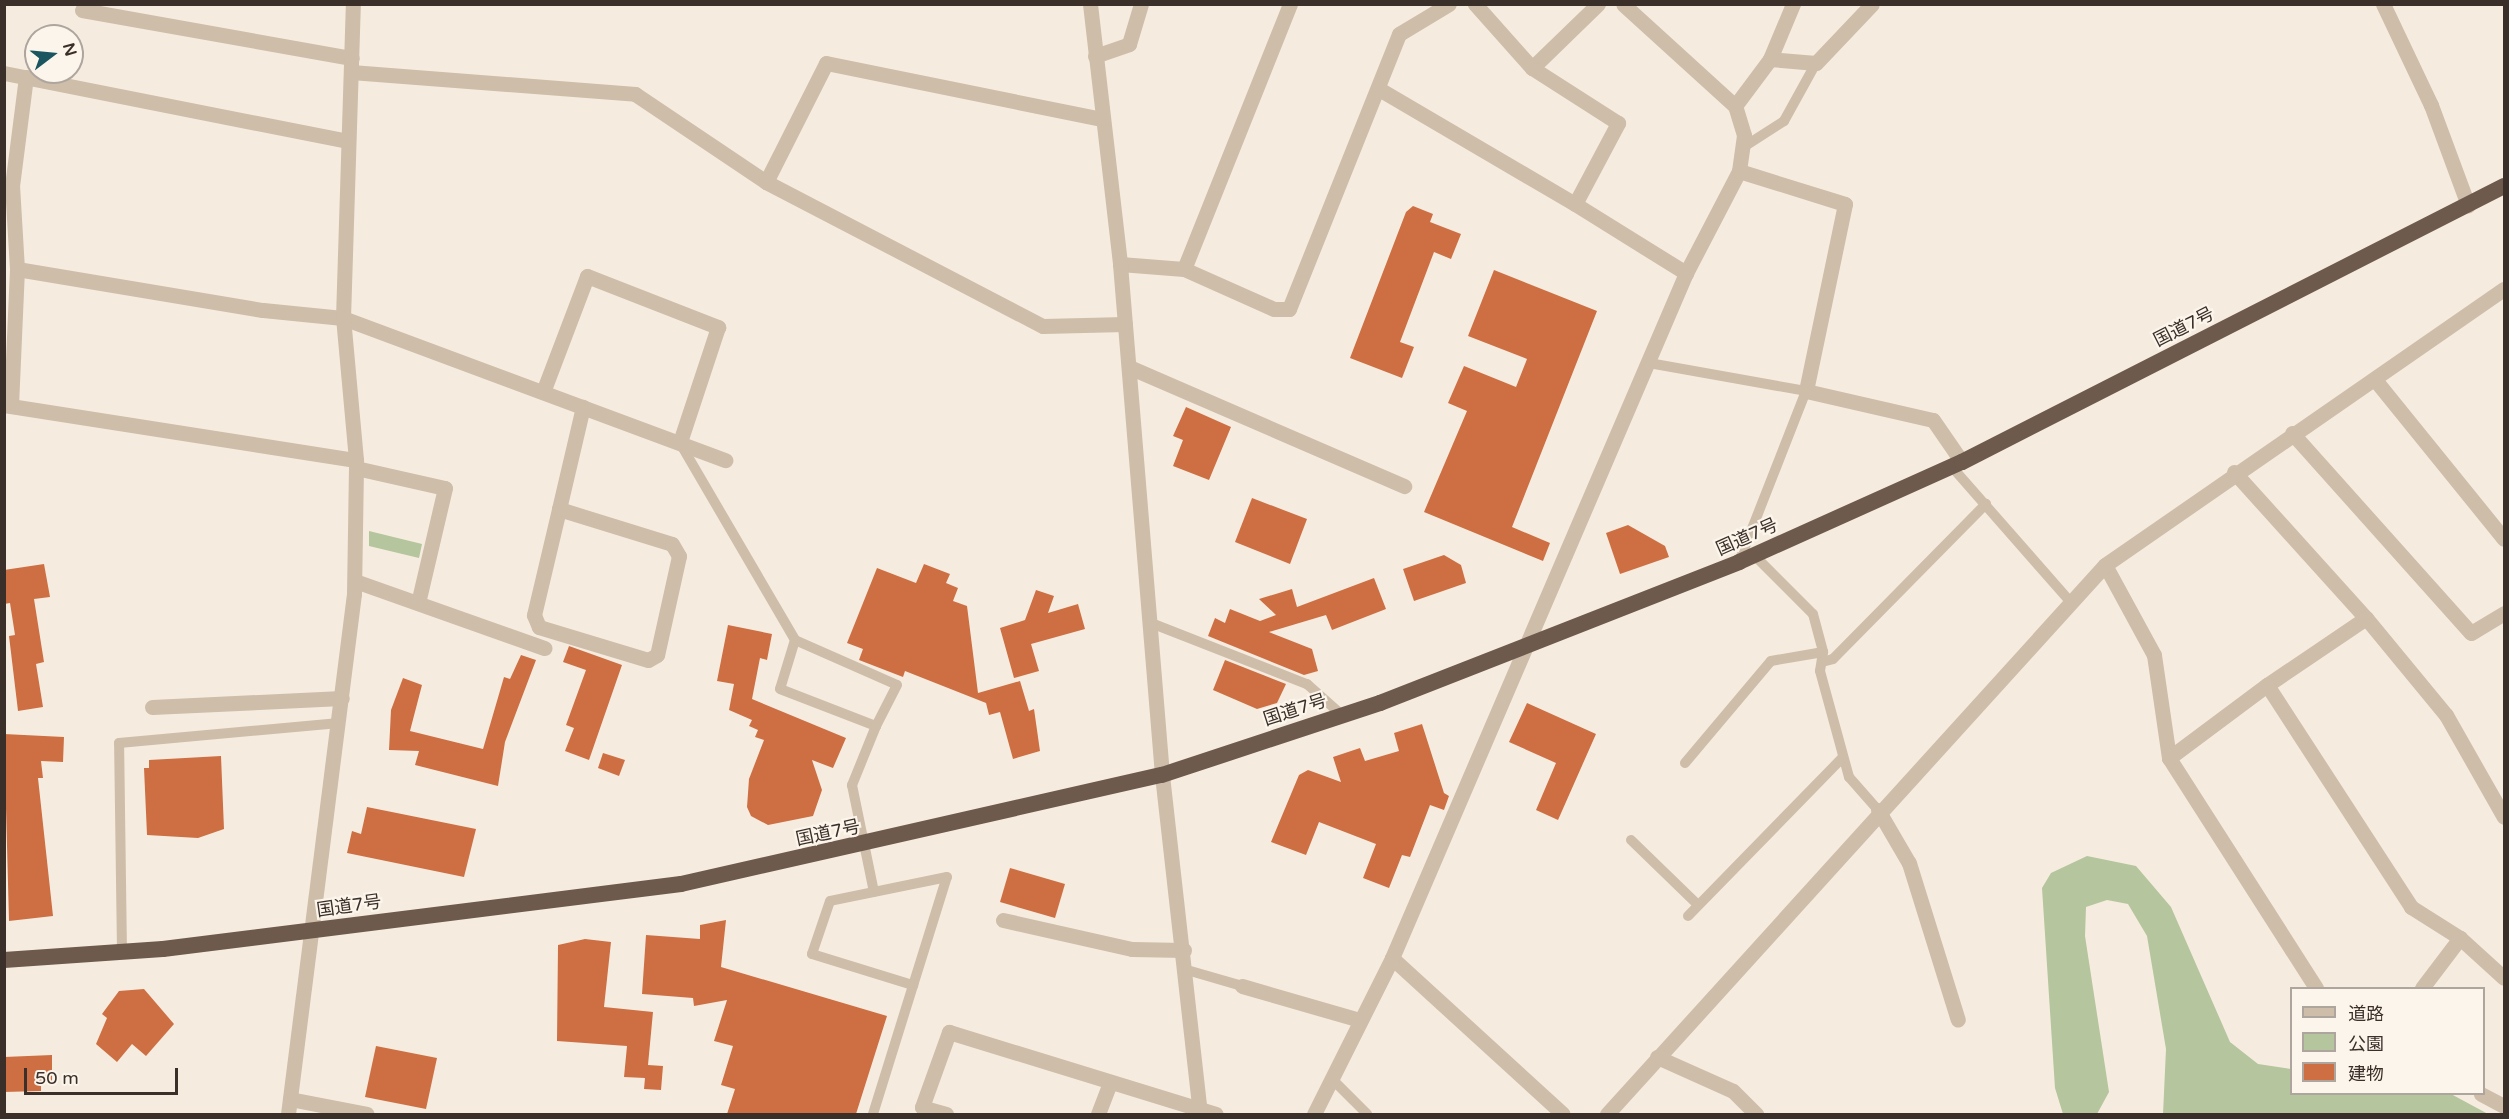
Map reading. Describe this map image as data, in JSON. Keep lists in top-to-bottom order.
{
  "streets": {
    "highway": ["国道7号"]
  },
  "legend": ["道路", "公園", "建物"],
  "scale_bar": "50 m",
  "north": "right"
}
